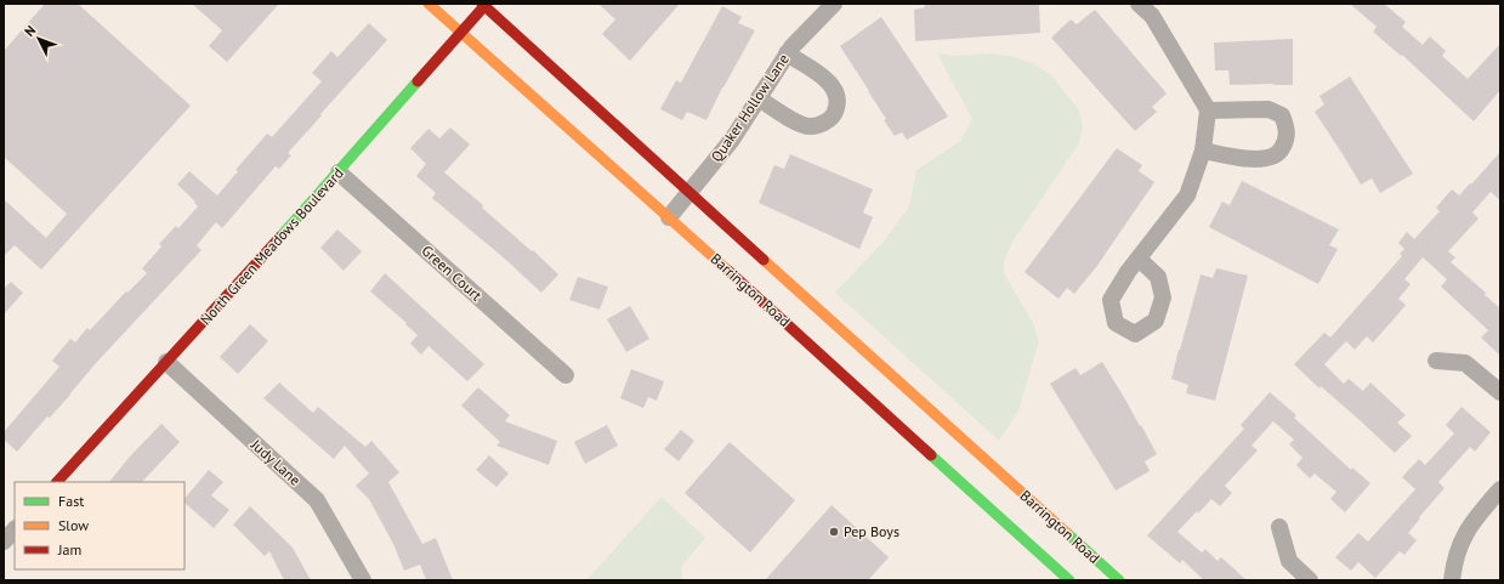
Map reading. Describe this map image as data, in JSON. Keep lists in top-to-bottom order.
{
  "streets": {
    "main road": ["North Green Meadows Boulevard", "Barrington Road"],
    "street": ["Quaker Hollow Lane", "Green Court", "Judy Lane"]
  },
  "crossings": [
    ["Quaker Hollow Lane", "Barrington Road"],
    ["North Green Meadows Boulevard", "Green Court"],
    ["North Green Meadows Boulevard", "Barrington Road"],
    ["North Green Meadows Boulevard", "Judy Lane"]
  ],
  "places": ["Pep Boys"],
  "legend": ["Fast", "Slow", "Jam"],
  "north": "top left"
}
